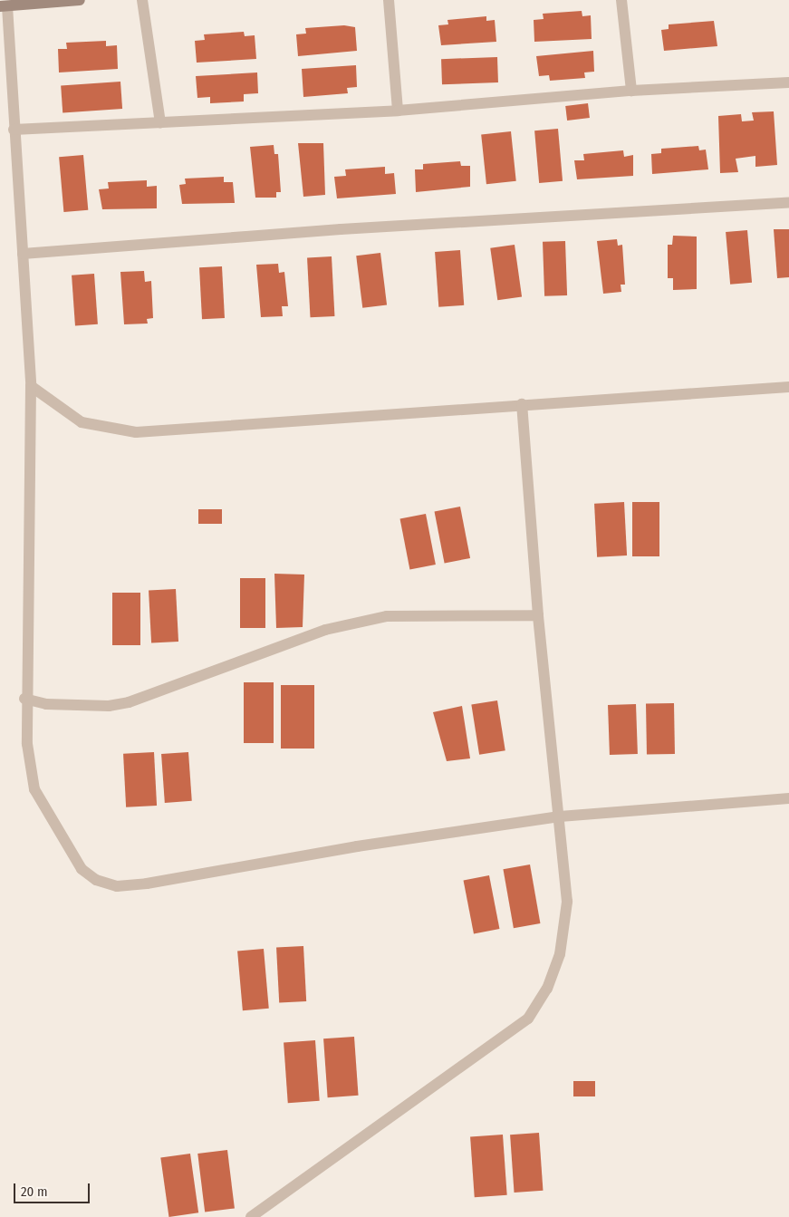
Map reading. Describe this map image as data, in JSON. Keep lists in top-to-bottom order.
{
  "scale_bar": "20 m"
}
